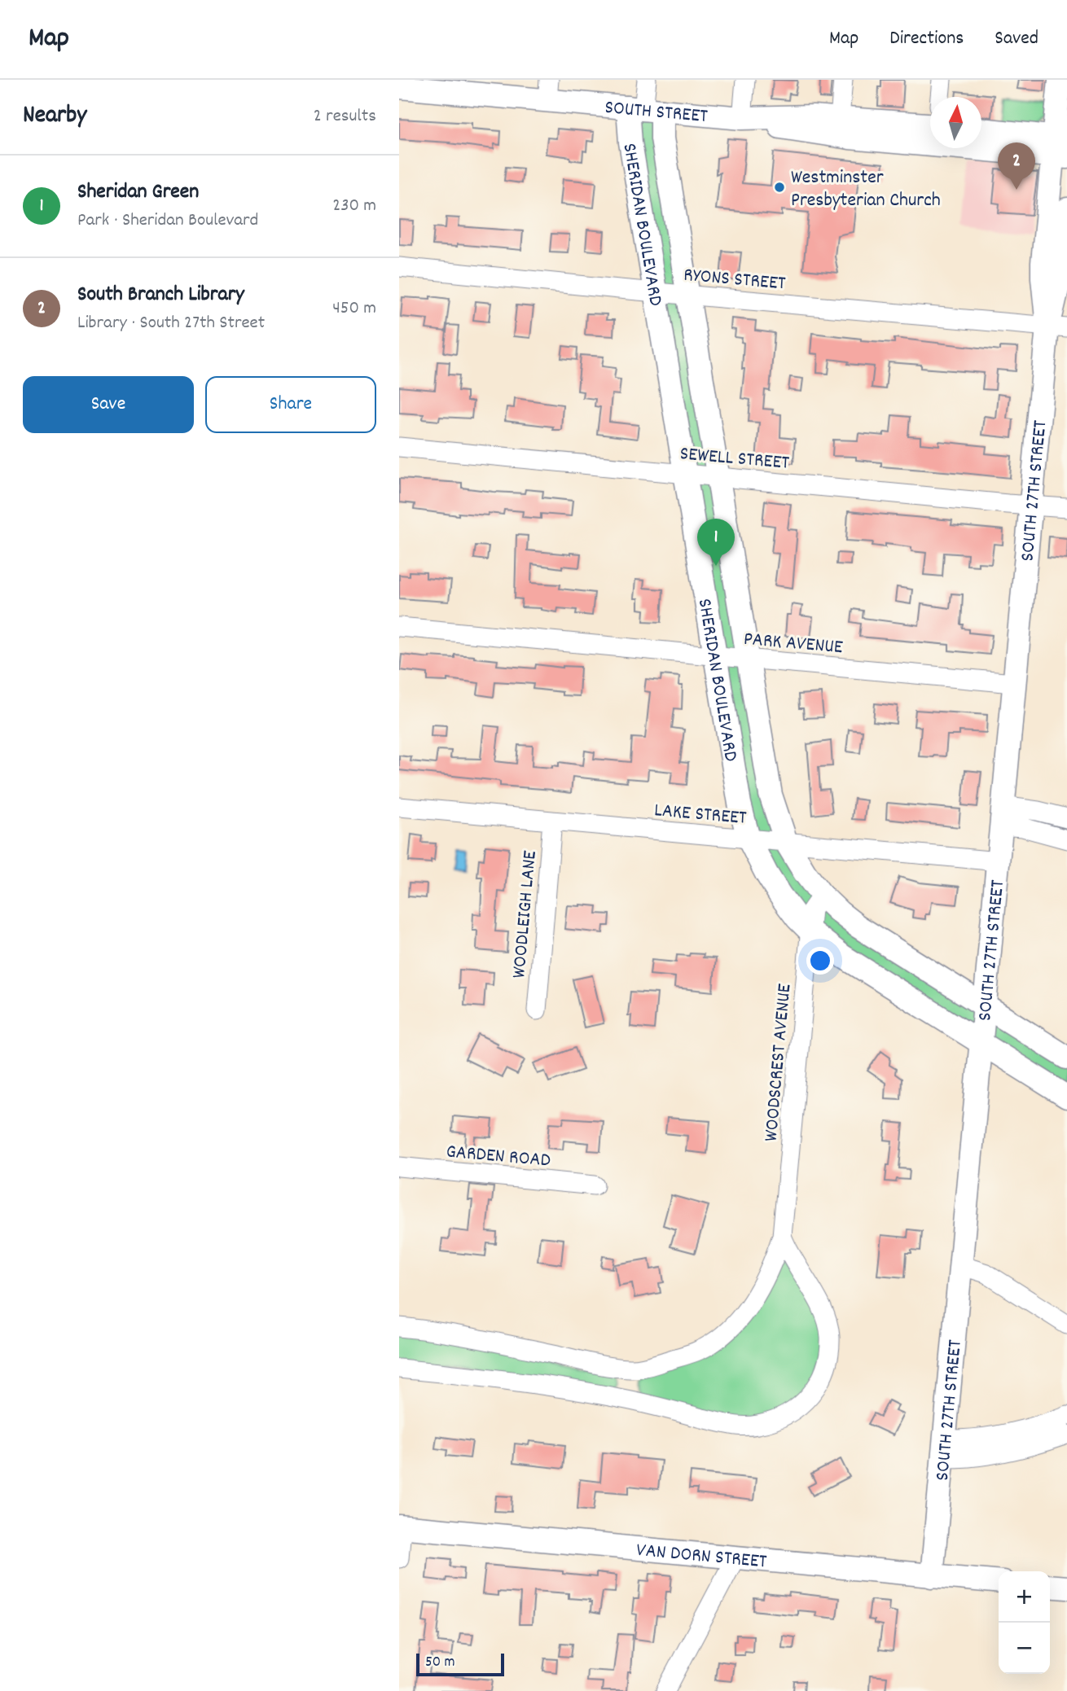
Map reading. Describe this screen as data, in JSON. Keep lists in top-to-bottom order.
{
  "streets": {
    "main road": [
      "SOUTH STREET",
      "SHERIDAN BOULEVARD",
      "SOUTH 27TH STREET",
      "VAN DORN STREET"
    ],
    "street": [
      "RYONS STREET",
      "SEWELL STREET",
      "PARK AVENUE",
      "LAKE STREET",
      "WOODLEIGH LANE",
      "WOODSCREST AVENUE",
      "GARDEN ROAD"
    ]
  },
  "crossings": [
    ["SOUTH STREET", "SHERIDAN BOULEVARD"],
    ["SOUTH STREET", "SOUTH 27TH STREET"],
    ["SHERIDAN BOULEVARD", "RYONS STREET"],
    ["SHERIDAN BOULEVARD", "SEWELL STREET"],
    ["SHERIDAN BOULEVARD", "SOUTH 27TH STREET"],
    ["SHERIDAN BOULEVARD", "PARK AVENUE"],
    ["SHERIDAN BOULEVARD", "LAKE STREET"],
    ["SHERIDAN BOULEVARD", "WOODSCREST AVENUE"],
    ["RYONS STREET", "SOUTH 27TH STREET"],
    ["SEWELL STREET", "SOUTH 27TH STREET"],
    ["SOUTH 27TH STREET", "PARK AVENUE"],
    ["SOUTH 27TH STREET", "LAKE STREET"],
    ["SOUTH 27TH STREET", "VAN DORN STREET"],
    ["LAKE STREET", "WOODLEIGH LANE"]
  ],
  "places": ["Westminster Presbyterian Church"],
  "scale_bar": "50 m",
  "north": "top",
  "page": {
    "header": "Map",
    "nav": ["Map", "Directions", "Saved"],
    "heading": ["Nearby", "2 results"],
    "pins": ["2", "1"],
    "list": [
      {
        "mark": "1",
        "name": "Sheridan Green",
        "note": "Park · Sheridan Boulevard",
        "value": "230 m"
      },
      {
        "mark": "2",
        "name": "South Branch Library",
        "note": "Library · South 27th Street",
        "value": "450 m"
      }
    ],
    "buttons": ["Save", "Share"],
    "map_buttons": ["+", "−"],
    "scale": "50 m"
  }
}
